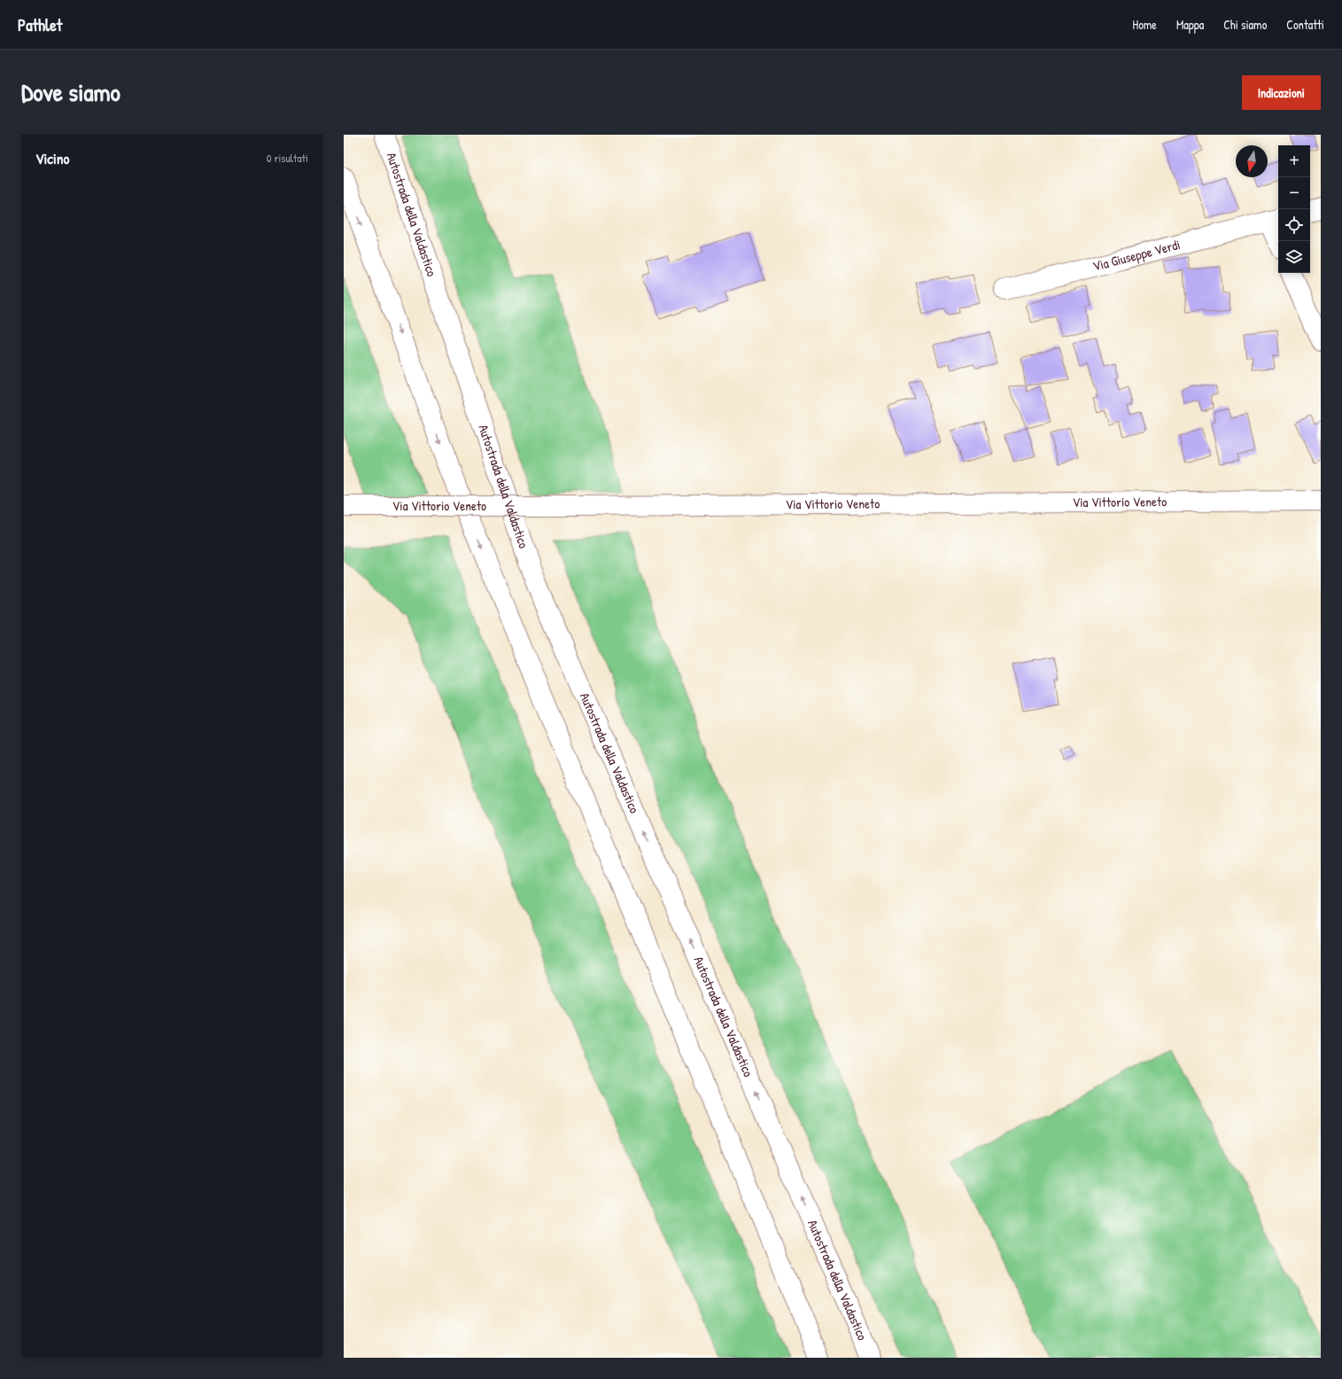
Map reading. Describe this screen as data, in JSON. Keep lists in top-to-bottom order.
{
  "streets": {
    "main road": ["Autostrada della Valdastico", "Via Giuseppe Verdi", "Via Vittorio Veneto"]
  },
  "north": "bottom",
  "page": {
    "header": "Pathlet",
    "nav": [
      "Home",
      "Mappa",
      "Chi siamo",
      "Contatti"
    ],
    "title": "Dove siamo",
    "buttons": "Indicazioni",
    "heading": ["Vicino", "0 risultati"],
    "map_buttons": ["+", "−"]
  }
}
